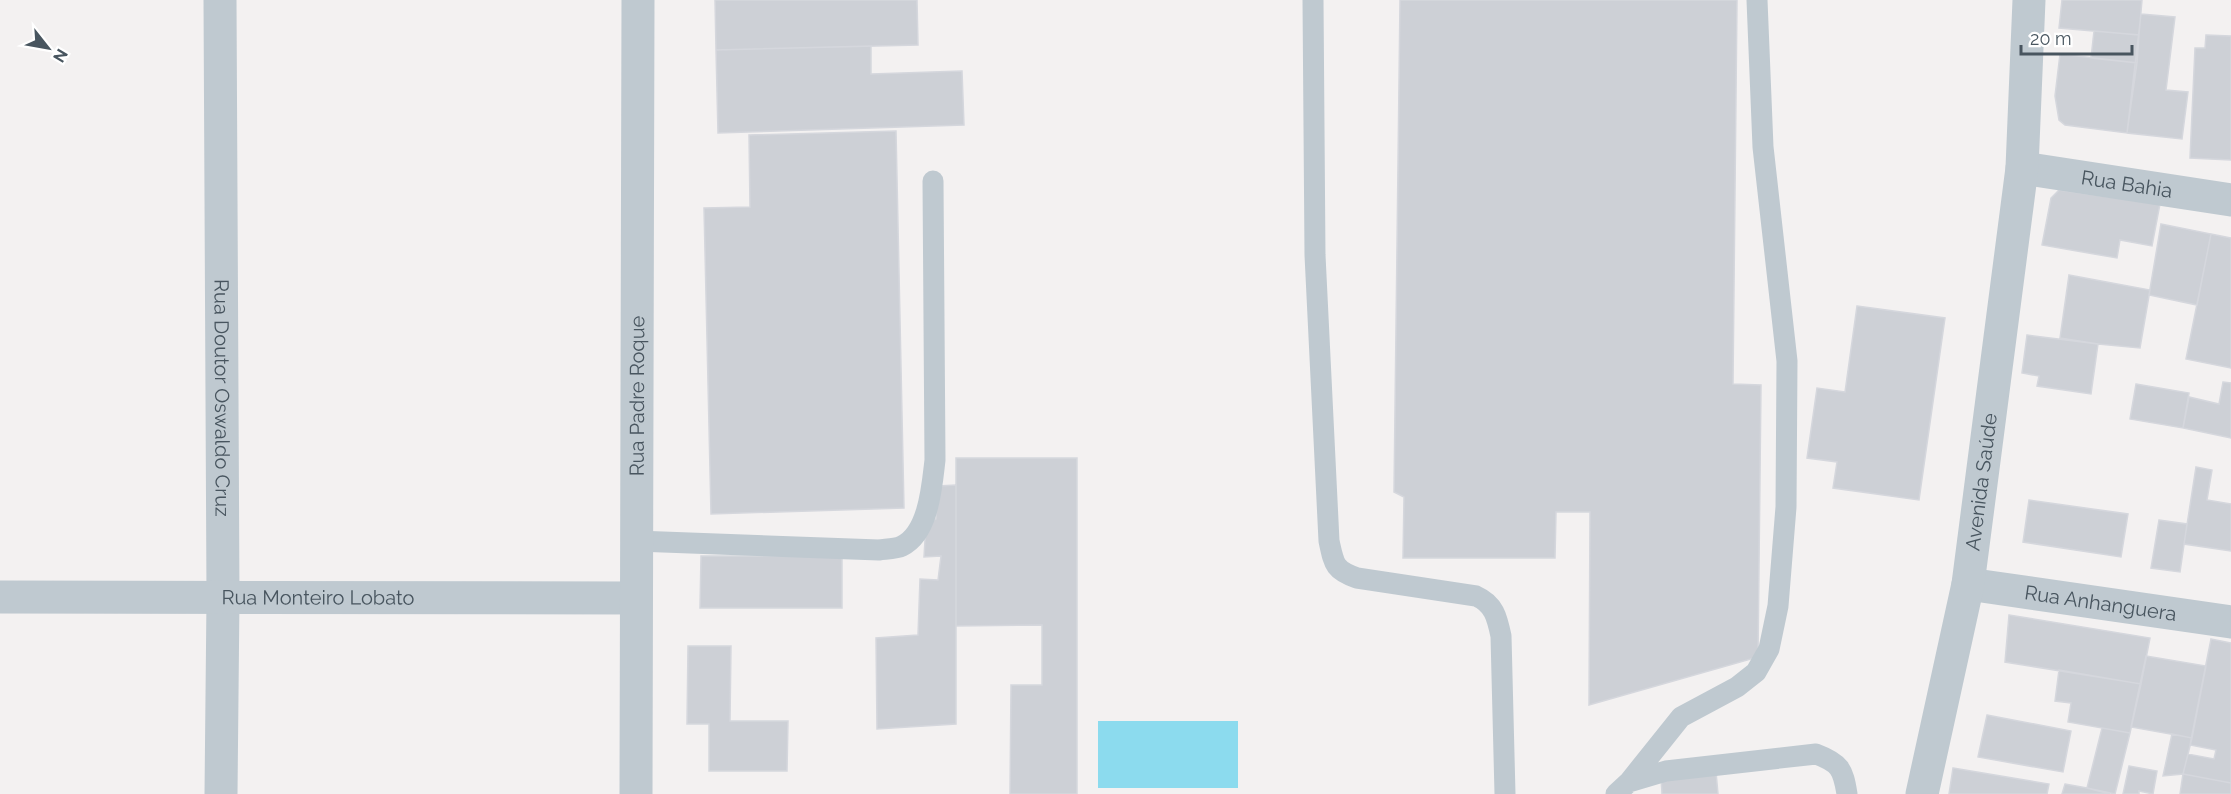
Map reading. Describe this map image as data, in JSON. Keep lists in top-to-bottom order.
{
  "streets": {
    "street": [
      "Rua Bahia",
      "Rua Doutor Oswaldo Cruz",
      "Rua Padre Roque",
      "Avenida Saúde",
      "Rua Monteiro Lobato",
      "Rua Anhanguera"
    ]
  },
  "crossings": [
    ["Rua Bahia", "Avenida Saúde"],
    ["Rua Doutor Oswaldo Cruz", "Rua Monteiro Lobato"],
    ["Rua Padre Roque", "Rua Monteiro Lobato"],
    ["Avenida Saúde", "Rua Anhanguera"]
  ],
  "scale_bar": "20 m",
  "north": "bottom right"
}
